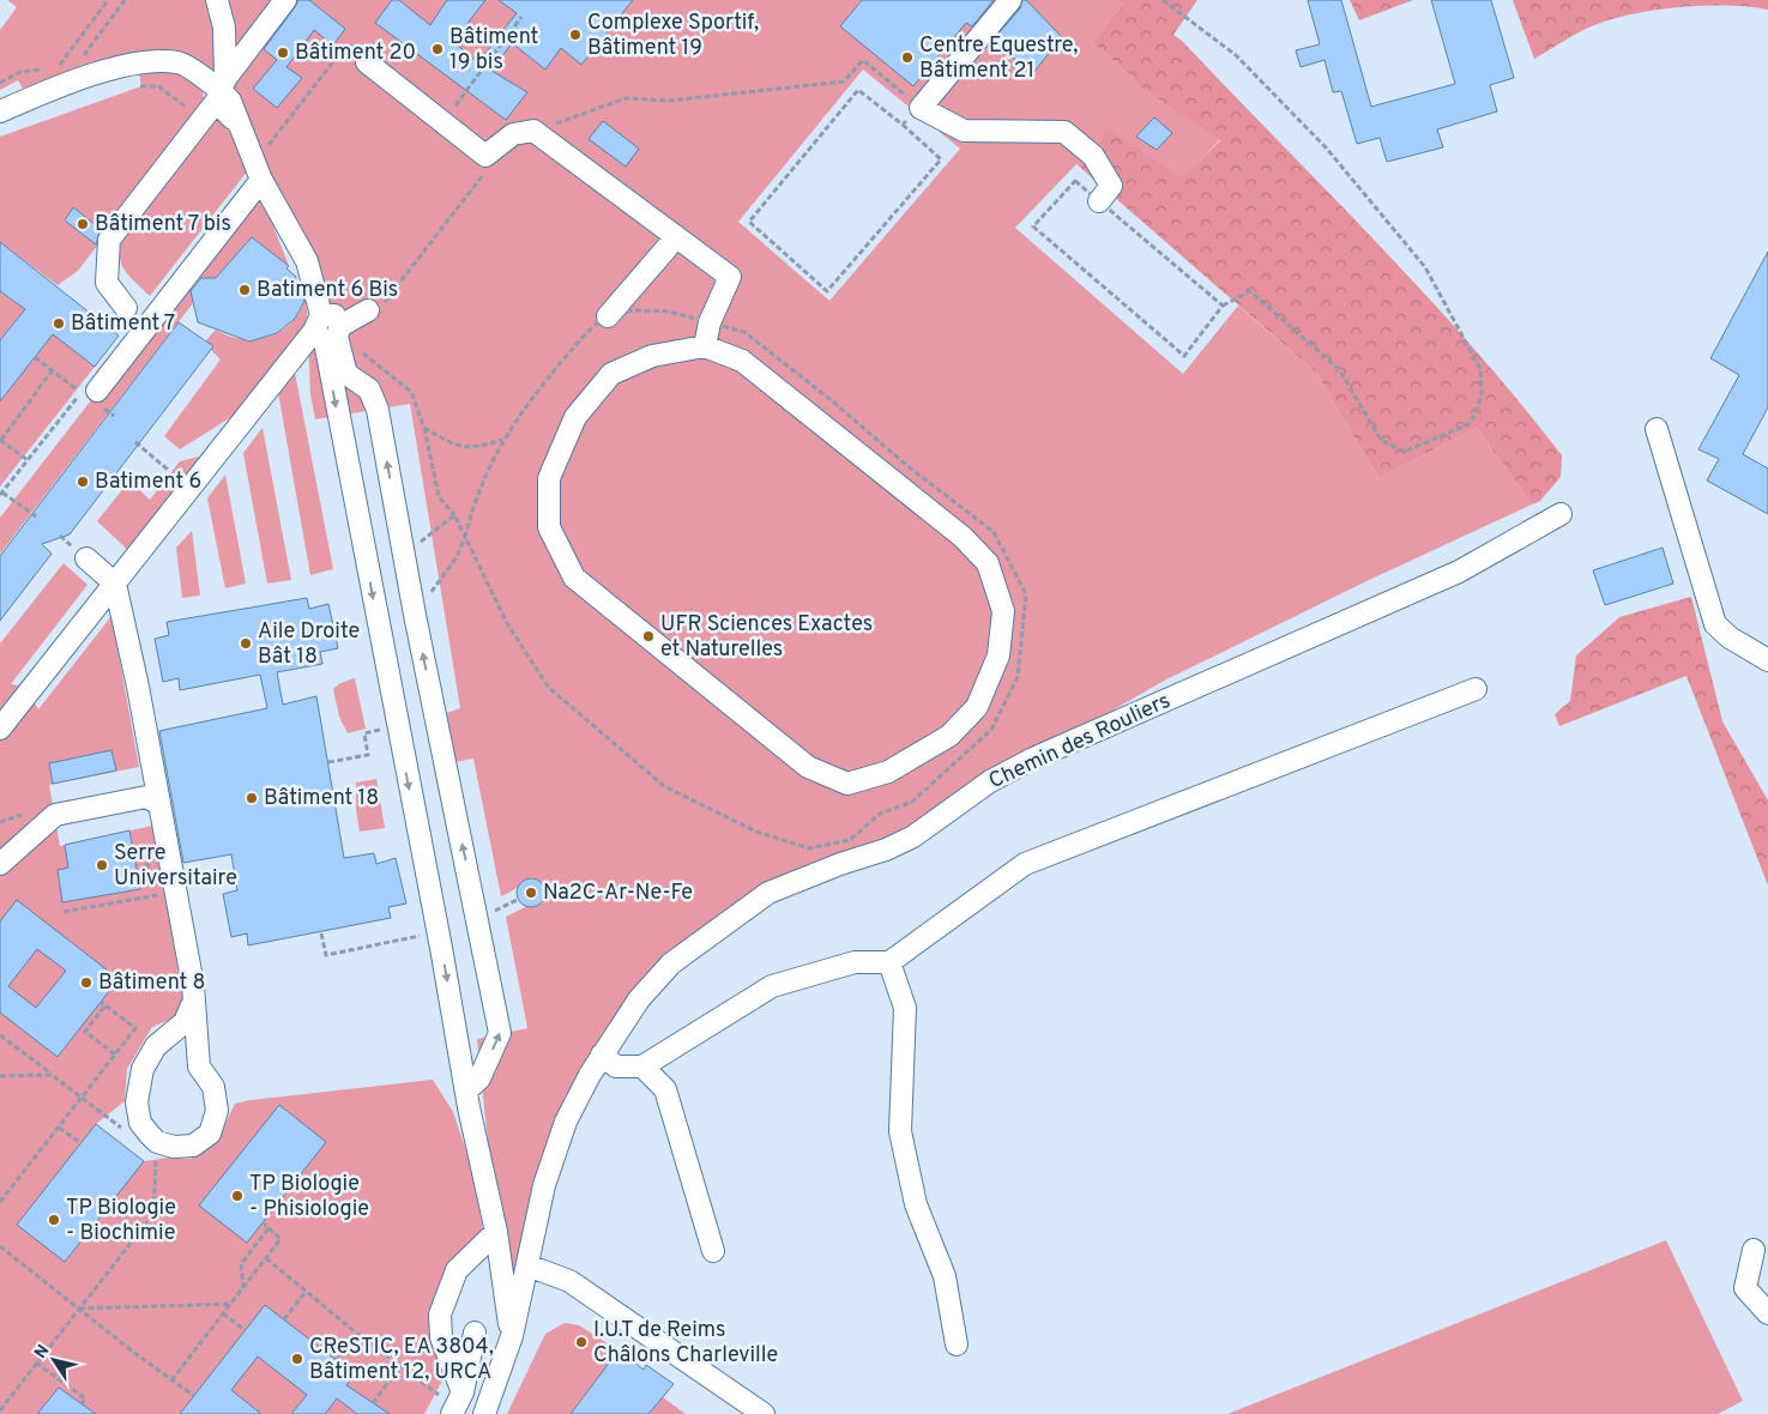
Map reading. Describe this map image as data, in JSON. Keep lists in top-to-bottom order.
{
  "streets": {
    "street": ["Chemin des Rouliers"]
  },
  "places": [
    "Complexe Sportif, Bâtiment 19",
    "Bâtiment 19 bis",
    "Bâtiment 20",
    "Centre Equestre, Bâtiment 21",
    "Bâtiment 7 bis",
    "Batiment 6 Bis",
    "Bâtiment 7",
    "Batiment 6",
    "UFR Sciences Exactes et Naturelles",
    "Aile Droite Bât 18",
    "Bâtiment 18",
    "Serre Universitaire",
    "Na2C-Ar-Ne-Fe",
    "Bâtiment 8",
    "TP Biologie - Phisiologie",
    "TP Biologie - Biochimie",
    "I.U.T de Reims Châlons Charleville",
    "CReSTIC, EA 3804, Bâtiment 12, URCA"
  ],
  "north": "top left"
}
